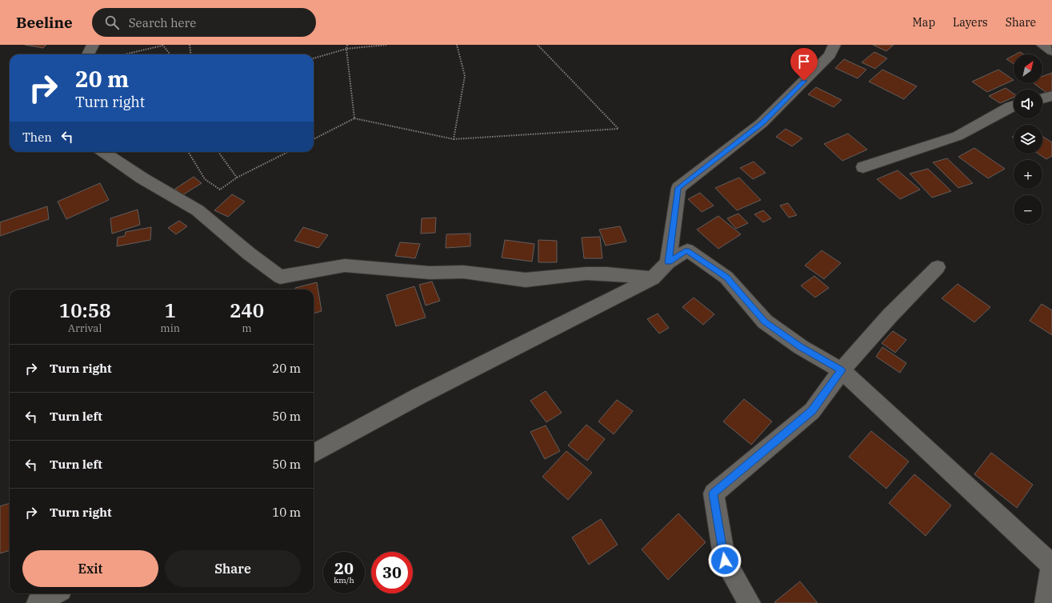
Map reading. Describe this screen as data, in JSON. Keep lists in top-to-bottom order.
{
  "north": "top right",
  "page": {
    "header": "Beeline",
    "search": "Search here",
    "nav": ["Map", "Layers", "Share"],
    "map_buttons": ["+", "−"],
    "turn": ["20 m", "Turn right"],
    "then": "Then",
    "eta": [
      "10:58",
      "Arrival",
      "1",
      "min",
      "240",
      "m"
    ],
    "list": [
      {
        "name": "Turn right",
        "value": "20 m"
      },
      {
        "name": "Turn left",
        "value": "50 m"
      },
      {
        "name": "Turn left",
        "value": "50 m"
      },
      {
        "name": "Turn right",
        "value": "10 m"
      }
    ],
    "buttons": ["Exit", "Share"],
    "speed": "20 km/h",
    "limit": "30"
  }
}
